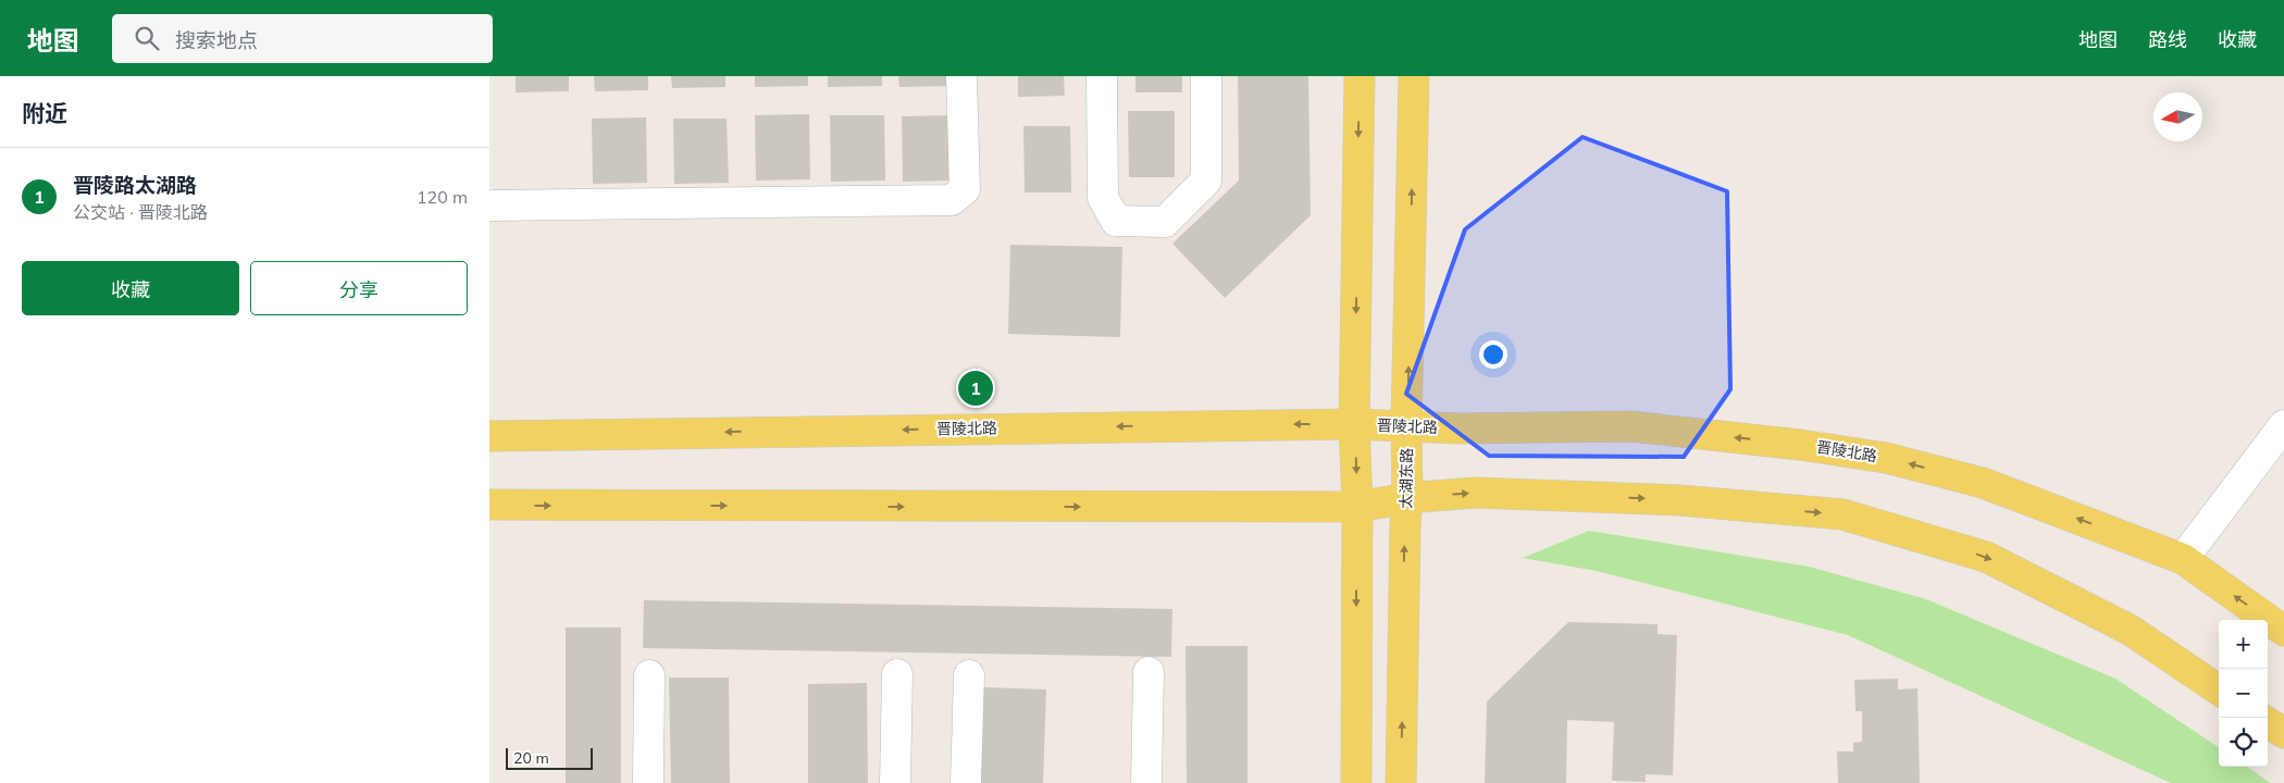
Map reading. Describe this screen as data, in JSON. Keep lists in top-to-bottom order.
{
  "streets": {
    "main road": ["晋陵北路", "太湖东路"]
  },
  "crossings": [
    ["晋陵北路", "太湖东路"]
  ],
  "scale_bar": "20 m",
  "north": "left",
  "page": {
    "header": "地图",
    "search": "搜索地点",
    "nav": ["地图", "路线", "收藏"],
    "heading": "附近",
    "list": [
      {
        "mark": "1",
        "name": "晋陵路太湖路",
        "note": "公交站 · 晋陵北路",
        "value": "120 m"
      }
    ],
    "buttons": ["收藏", "分享"],
    "pins": "1",
    "map_buttons": ["+", "−"],
    "scale": "20 m"
  }
}
